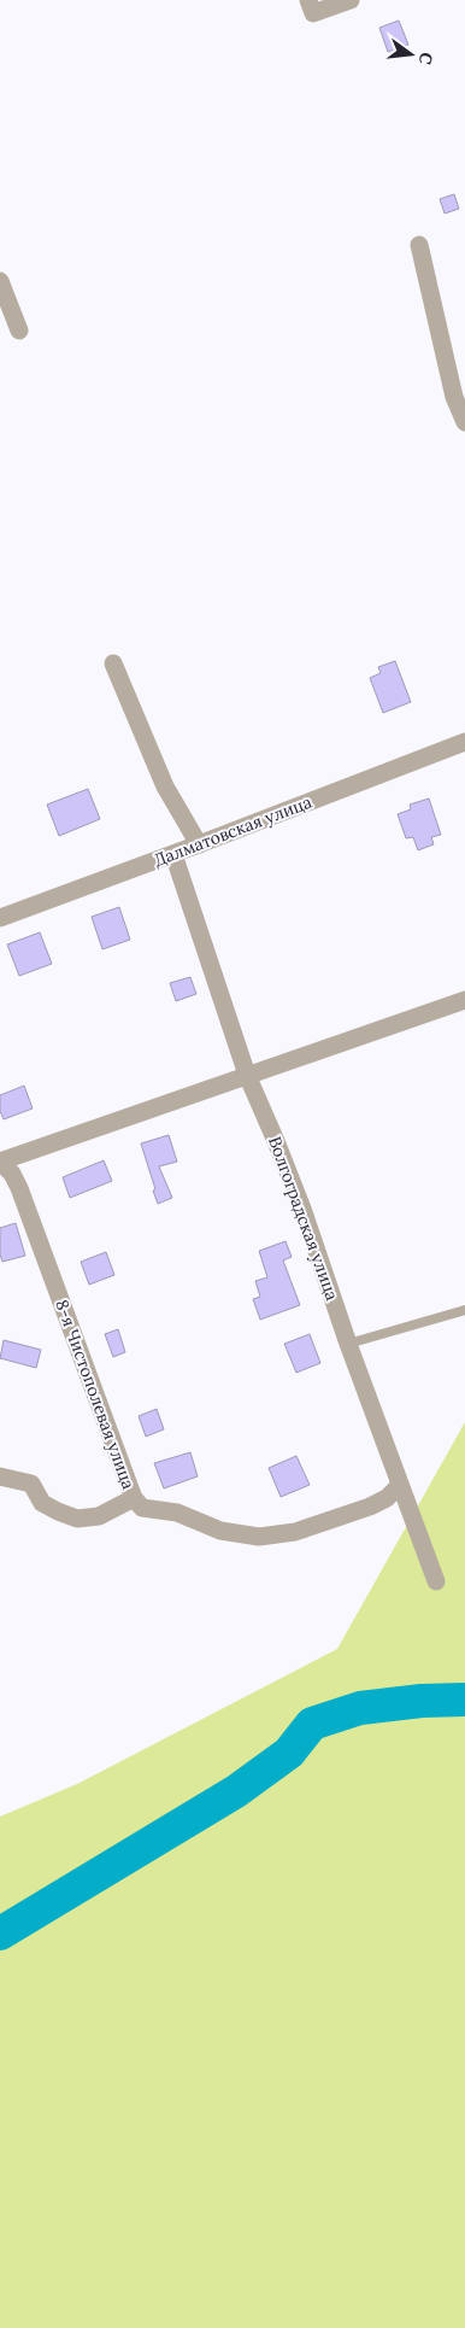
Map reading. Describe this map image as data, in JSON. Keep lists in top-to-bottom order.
{
  "streets": {
    "street": ["Далматовская улица", "Волгоградская улица", "8-я Чистополевая улица"]
  },
  "crossings": [
    ["Далматовская улица", "Волгоградская улица"],
    ["Волгоградская улица", "8-я Чистополевая улица"]
  ],
  "north": "right"
}
